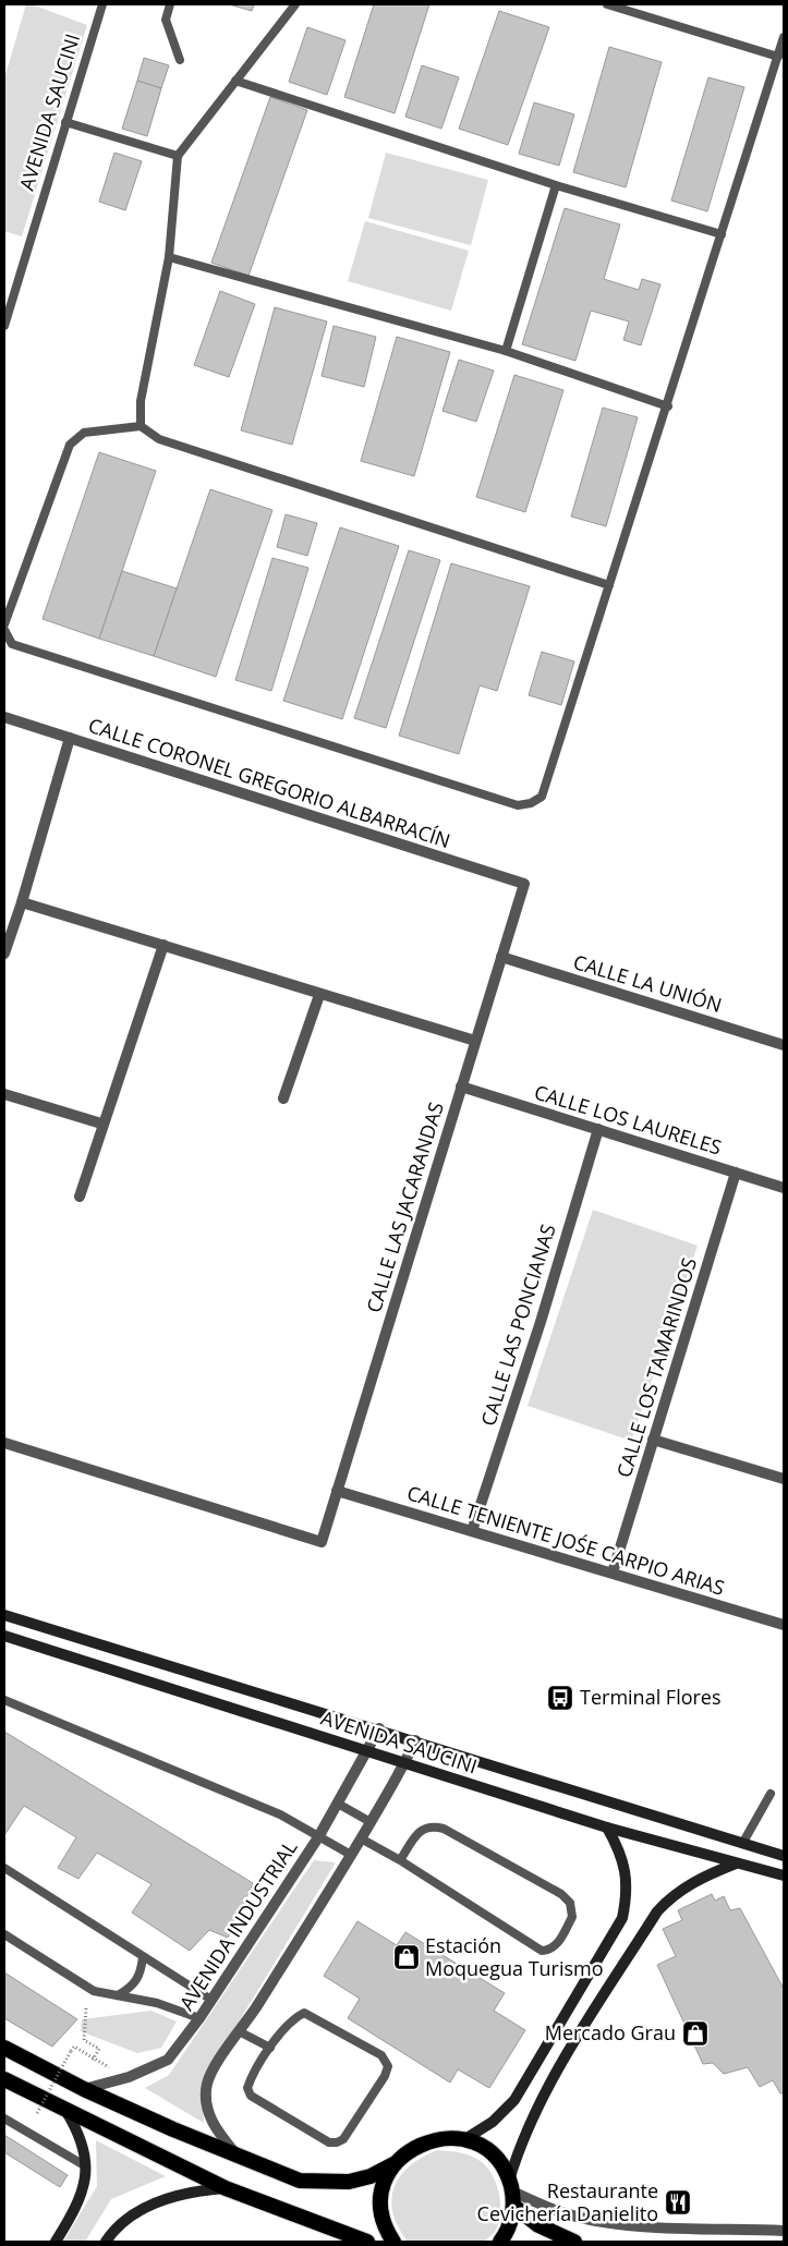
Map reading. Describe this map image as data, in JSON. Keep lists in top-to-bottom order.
{
  "streets": {
    "main road": ["AVENIDA SAUCINI"],
    "street": [
      "CALLE CORONEL GREGORIO ALBARRACÍN",
      "CALLE LA UNIÓN",
      "CALLE LOS LAURELES",
      "CALLE LAS JACARANDAS",
      "CALLE LAS PONCIANAS",
      "CALLE LOS TAMARINDOS",
      "CALLE TENIENTE JOŚE CARPIO ARIAS",
      "AVENIDA INDUSTRIAL"
    ]
  },
  "crossings": [
    ["AVENIDA SAUCINI", "AVENIDA INDUSTRIAL"],
    ["CALLE CORONEL GREGORIO ALBARRACÍN", "CALLE LAS JACARANDAS"],
    ["CALLE LA UNIÓN", "CALLE LAS JACARANDAS"],
    ["CALLE LOS LAURELES", "CALLE LAS JACARANDAS"],
    ["CALLE LOS LAURELES", "CALLE LAS PONCIANAS"],
    ["CALLE LOS LAURELES", "CALLE LOS TAMARINDOS"],
    ["CALLE LAS JACARANDAS", "CALLE TENIENTE JOŚE CARPIO ARIAS"],
    ["CALLE LAS PONCIANAS", "CALLE TENIENTE JOŚE CARPIO ARIAS"],
    ["CALLE LOS TAMARINDOS", "CALLE TENIENTE JOŚE CARPIO ARIAS"]
  ],
  "places": {
    "bus stop": ["Terminal Flores"],
    "shop": ["Estación Moquegua Turismo", "Mercado Grau"],
    "restaurant": ["Restaurante Cevichería Danielito"]
  }
}
